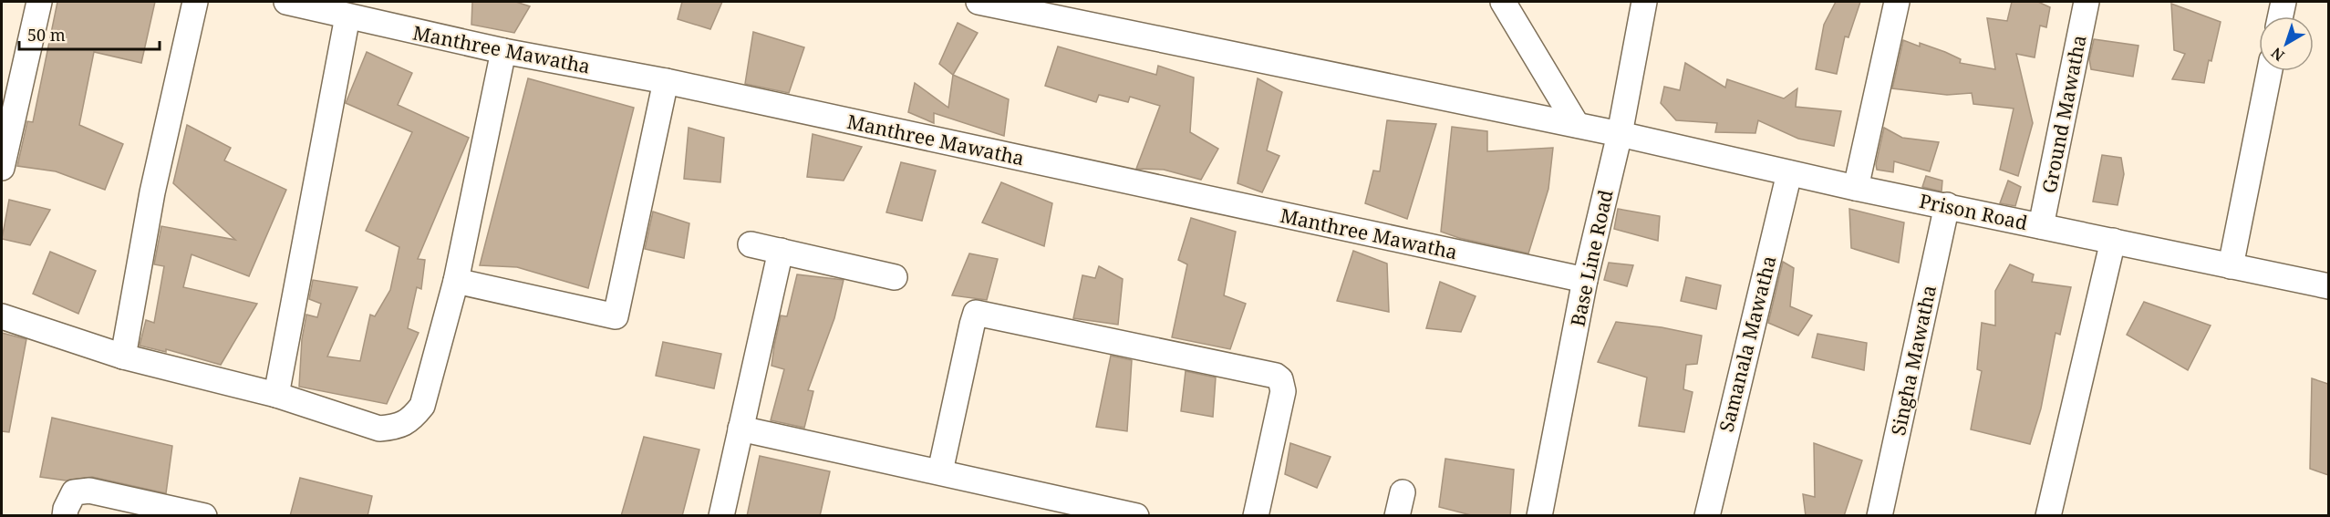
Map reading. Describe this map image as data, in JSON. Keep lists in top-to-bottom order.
{
  "streets": {
    "street": [
      "Manthree Mawatha",
      "Ground Mawatha",
      "Prison Road",
      "Base Line Road",
      "Samanala Mawatha",
      "Singha Mawatha"
    ]
  },
  "crossings": [
    ["Manthree Mawatha", "Base Line Road"],
    ["Ground Mawatha", "Prison Road"],
    ["Prison Road", "Base Line Road"],
    ["Prison Road", "Samanala Mawatha"],
    ["Prison Road", "Singha Mawatha"]
  ],
  "scale_bar": "50 m",
  "north": "bottom left"
}
